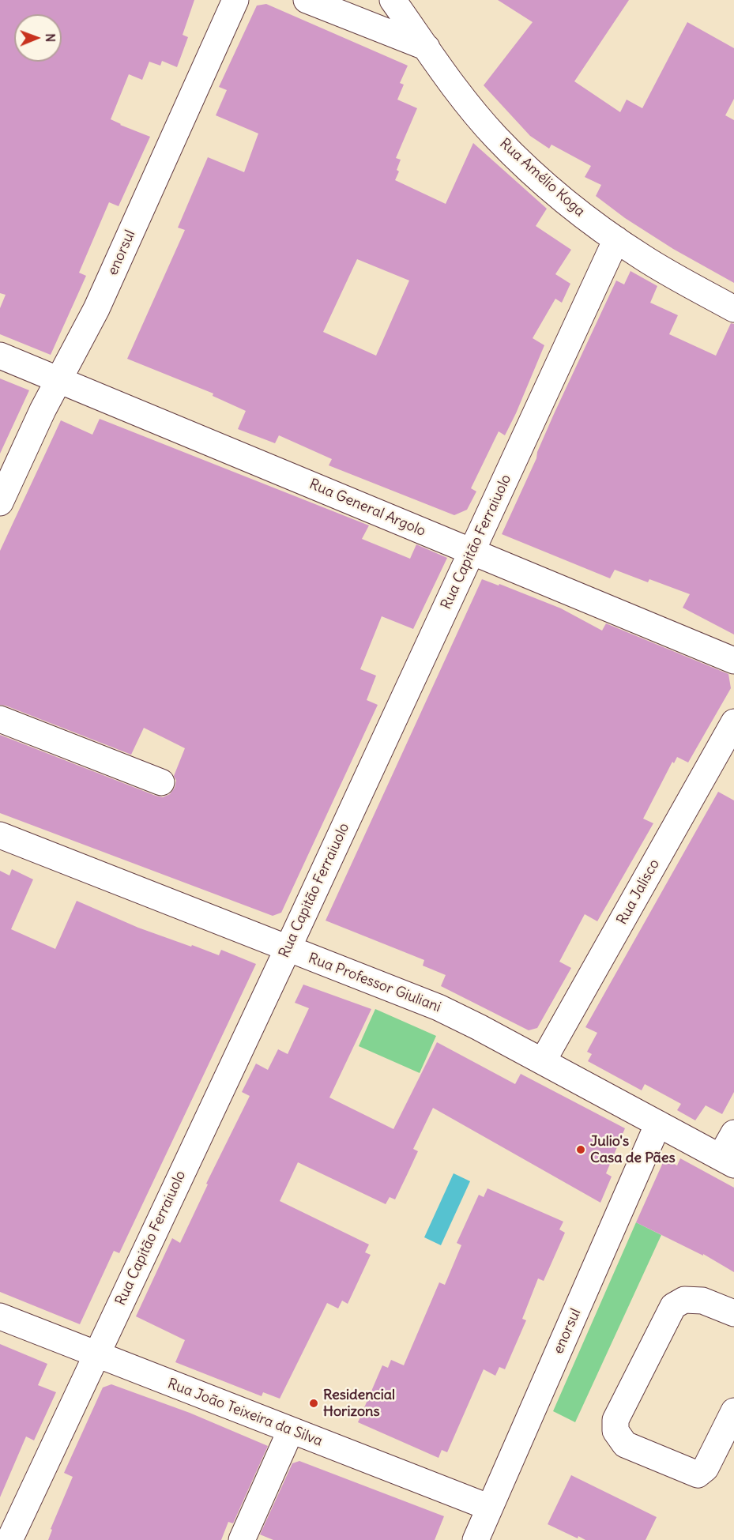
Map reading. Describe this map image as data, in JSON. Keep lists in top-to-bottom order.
{
  "streets": {
    "street": [
      "Rua Amélio Koga",
      "enorsul",
      "Rua General Argolo",
      "Rua Capitão Ferraiuolo",
      "Rua Jalisco",
      "Rua Professor Giuliani",
      "Rua João Teixeira da Silva"
    ]
  },
  "crossings": [
    ["Rua Amélio Koga", "Rua Capitão Ferraiuolo"],
    ["enorsul", "Rua General Argolo"],
    ["enorsul", "Rua Professor Giuliani"],
    ["enorsul", "Rua João Teixeira da Silva"],
    ["Rua General Argolo", "Rua Capitão Ferraiuolo"],
    ["Rua Capitão Ferraiuolo", "Rua Professor Giuliani"],
    ["Rua Capitão Ferraiuolo", "Rua João Teixeira da Silva"],
    ["Rua Jalisco", "Rua Professor Giuliani"]
  ],
  "places": ["Julio's Casa de Pães", "Residencial Horizons"],
  "north": "right"
}
